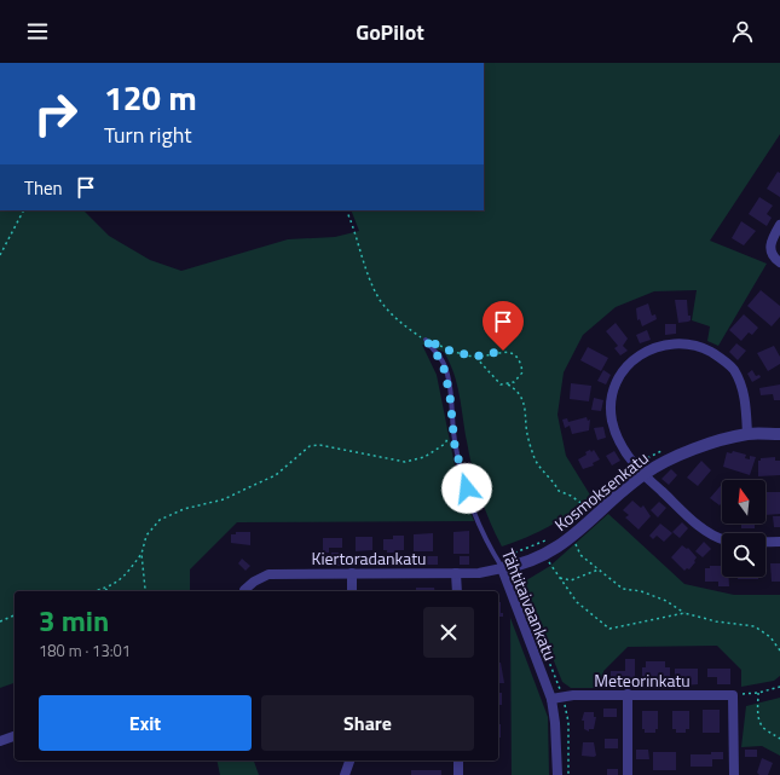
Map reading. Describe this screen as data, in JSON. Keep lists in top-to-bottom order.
{
  "streets": {
    "street": [
      "Kosmoksenkatu",
      "Kiertoradankatu",
      "Tähtitaivaankatu",
      "Meteorinkatu"
    ]
  },
  "crossings": [
    ["Kosmoksenkatu", "Kiertoradankatu"],
    ["Kosmoksenkatu", "Tähtitaivaankatu"],
    ["Kiertoradankatu", "Tähtitaivaankatu"],
    ["Tähtitaivaankatu", "Meteorinkatu"]
  ],
  "north": "top",
  "page": {
    "header": "GoPilot",
    "turn": ["120 m", "Turn right"],
    "then": "Then",
    "heading": ["3 min", "180 m · 13:01"],
    "buttons": ["Exit", "Share"]
  }
}
